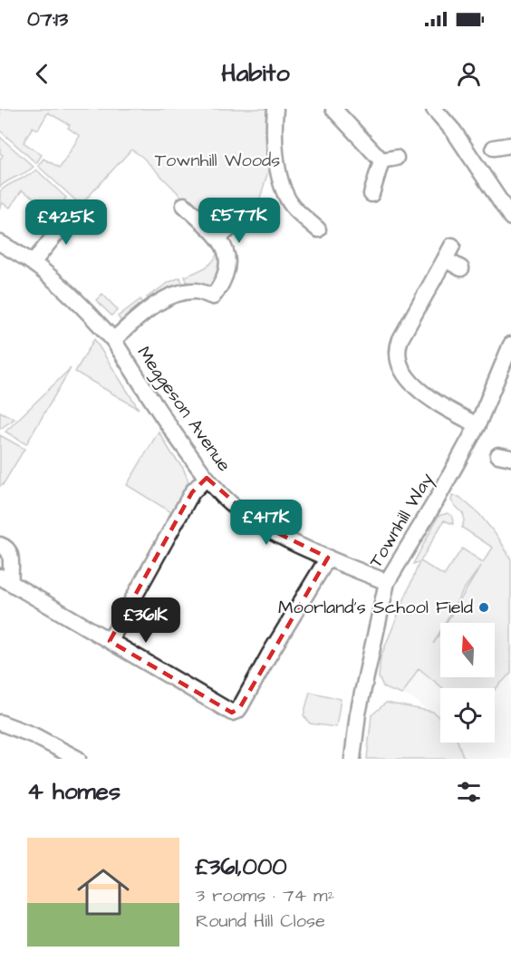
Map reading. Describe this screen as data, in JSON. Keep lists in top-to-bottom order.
{
  "streets": {
    "street": ["Meggeson Avenue", "Townhill Way"]
  },
  "crossings": [
    ["Meggeson Avenue", "Townhill Way"]
  ],
  "parks": ["Townhill Woods"],
  "places": ["Moorland's School Field"],
  "north": "top",
  "page": {
    "status": "07:13",
    "header": "Habito",
    "price": [
      "£577K",
      "£425K",
      "£417K",
      "£361K"
    ],
    "heading": "4 homes",
    "list": [
      {
        "name": "£361,000",
        "note": "3 rooms · 74 m² · Round Hill Close"
      }
    ]
  }
}
